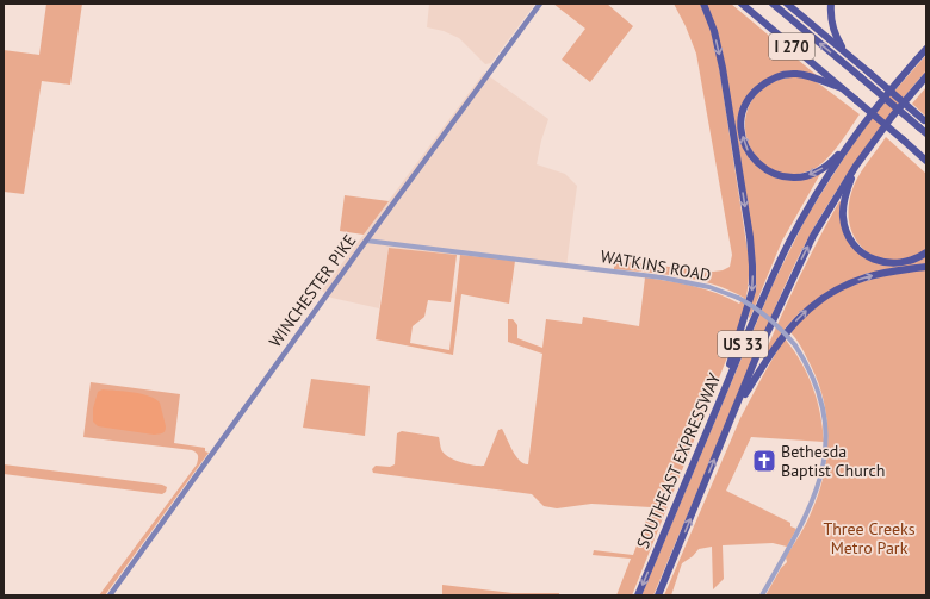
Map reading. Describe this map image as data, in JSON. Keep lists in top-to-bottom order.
{
  "streets": {
    "highway": ["I 270", "US 33", "SOUTHEAST EXPRESSWAY"],
    "main road": ["WINCHESTER PIKE"],
    "street": ["WATKINS ROAD"]
  },
  "crossings": [
    ["WATKINS ROAD", "WINCHESTER PIKE"]
  ],
  "parks": ["Three Creeks Metro Park"],
  "places": {
    "church": ["Bethesda Baptist Church"]
  }
}
